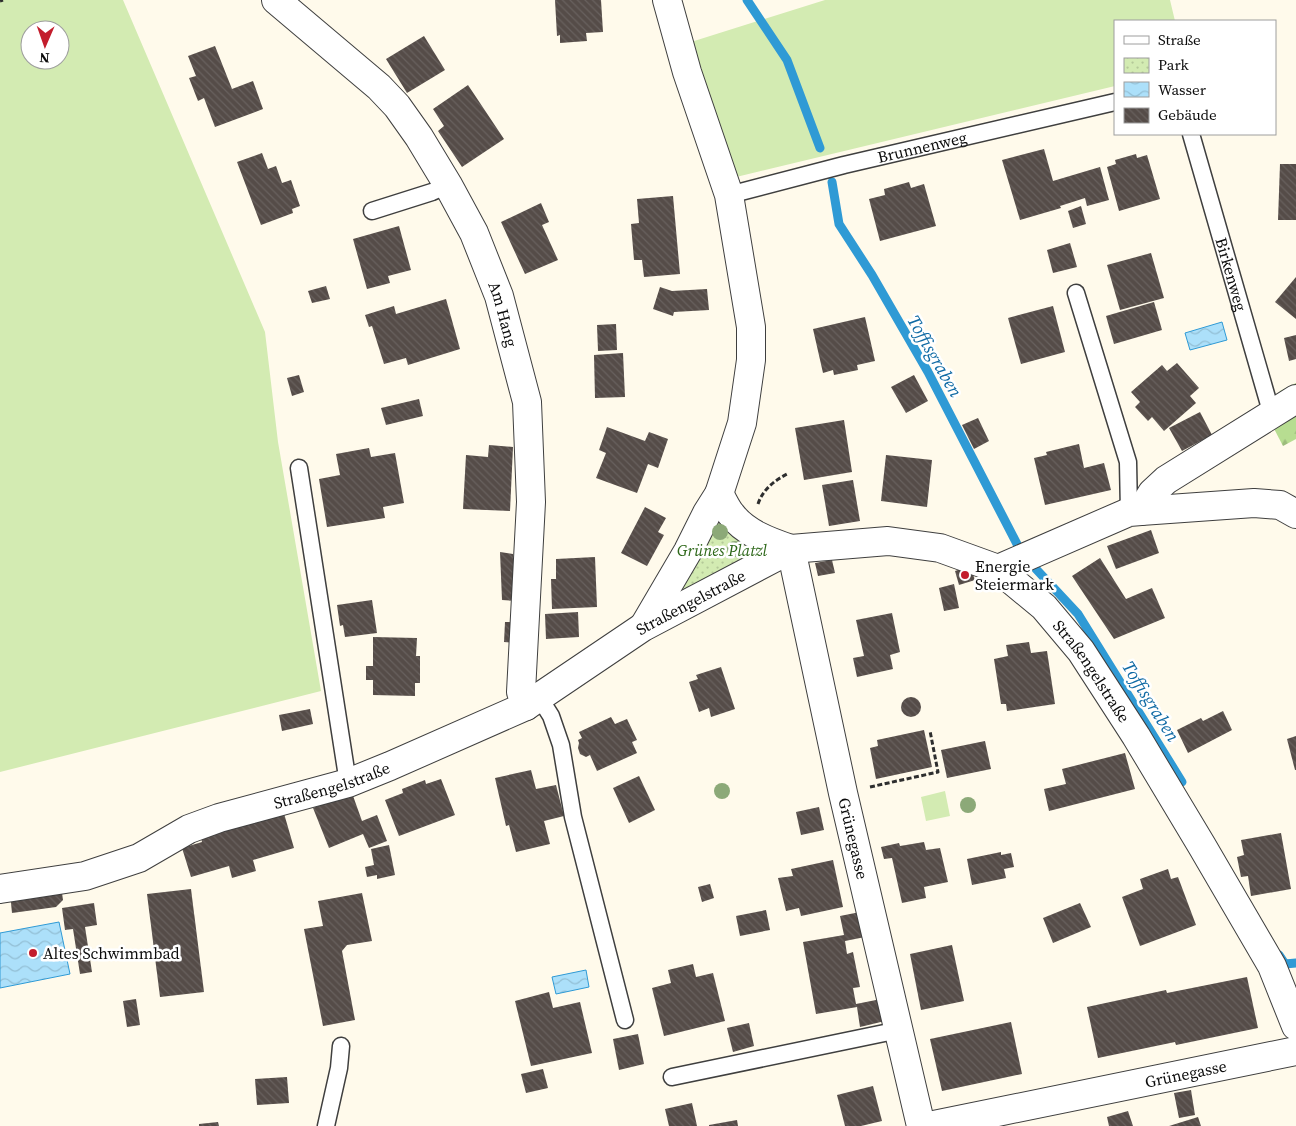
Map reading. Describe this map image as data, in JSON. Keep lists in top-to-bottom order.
{
  "streets": {
    "street": ["Am Hang", "Straßengelstraße", "Grünegasse"],
    "lane": ["Brunnenweg", "Birkenweg"]
  },
  "crossings": [
    ["Am Hang", "Straßengelstraße"],
    ["Straßengelstraße", "Grünegasse"]
  ],
  "water": ["Toffisgraben"],
  "parks": ["Grünes Platzl"],
  "places": ["Energie Steiermark", "Altes Schwimmbad"],
  "legend": [
    "Straße",
    "Park",
    "Wasser",
    "Gebäude"
  ],
  "north": "bottom"
}
